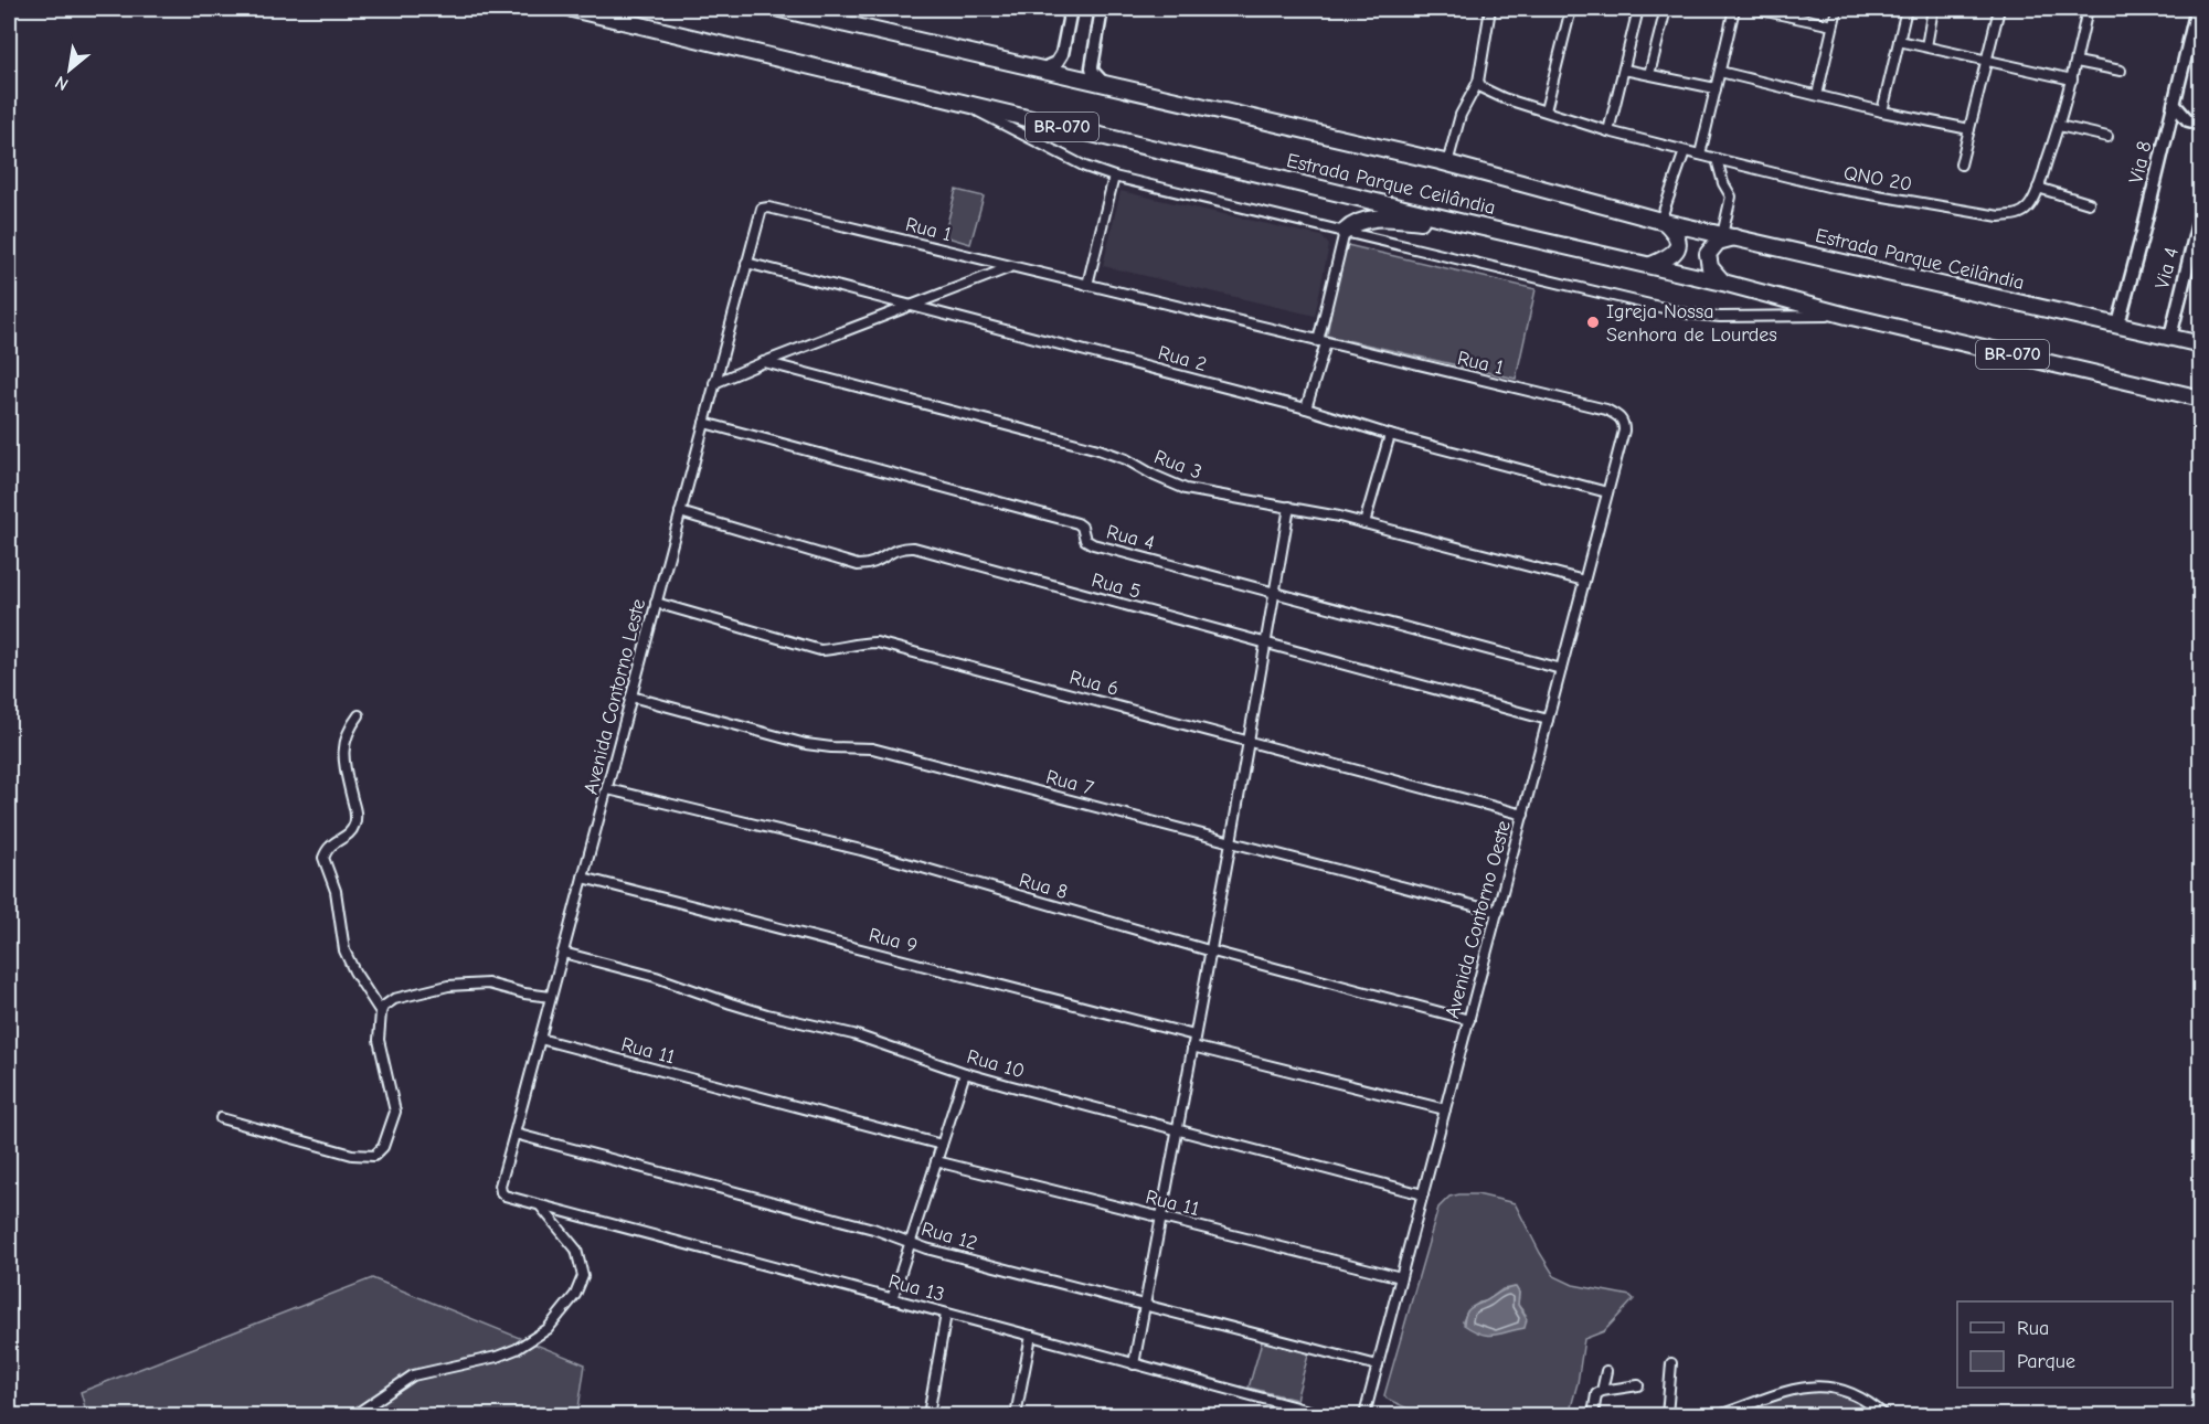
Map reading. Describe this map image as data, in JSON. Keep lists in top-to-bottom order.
{
  "streets": {
    "highway": ["BR-070", "Estrada Parque Ceilândia"],
    "main road": ["Via 8", "Via 4"],
    "street": [
      "QNO 20",
      "Rua 1",
      "Rua 2",
      "Rua 3",
      "Rua 4",
      "Rua 5",
      "Rua 6",
      "Avenida Contorno Leste",
      "Rua 7",
      "Rua 8",
      "Avenida Contorno Oeste",
      "Rua 9",
      "Rua 11",
      "Rua 10",
      "Rua 12",
      "Rua 13"
    ]
  },
  "crossings": [
    ["Via 8", "Estrada Parque Ceilândia"],
    ["Estrada Parque Ceilândia", "Via 4"],
    ["Rua 1", "Avenida Contorno Leste"],
    ["Rua 1", "Avenida Contorno Oeste"],
    ["Rua 2", "Avenida Contorno Leste"],
    ["Rua 2", "Avenida Contorno Oeste"],
    ["Rua 3", "Avenida Contorno Oeste"],
    ["Rua 4", "Avenida Contorno Leste"],
    ["Rua 4", "Avenida Contorno Oeste"],
    ["Rua 5", "Avenida Contorno Leste"],
    ["Rua 5", "Avenida Contorno Oeste"],
    ["Rua 6", "Avenida Contorno Leste"],
    ["Rua 6", "Avenida Contorno Oeste"],
    ["Avenida Contorno Leste", "Rua 7"],
    ["Avenida Contorno Leste", "Rua 8"],
    ["Avenida Contorno Leste", "Rua 9"],
    ["Avenida Contorno Leste", "Rua 11"],
    ["Avenida Contorno Leste", "Rua 10"],
    ["Avenida Contorno Leste", "Rua 12"],
    ["Avenida Contorno Leste", "Rua 13"],
    ["Rua 7", "Avenida Contorno Oeste"],
    ["Rua 8", "Avenida Contorno Oeste"],
    ["Avenida Contorno Oeste", "Rua 11"],
    ["Avenida Contorno Oeste", "Rua 10"],
    ["Avenida Contorno Oeste", "Rua 12"]
  ],
  "places": ["Igreja Nossa Senhora de Lourdes"],
  "legend": ["Rua", "Parque"],
  "north": "bottom left"
}
